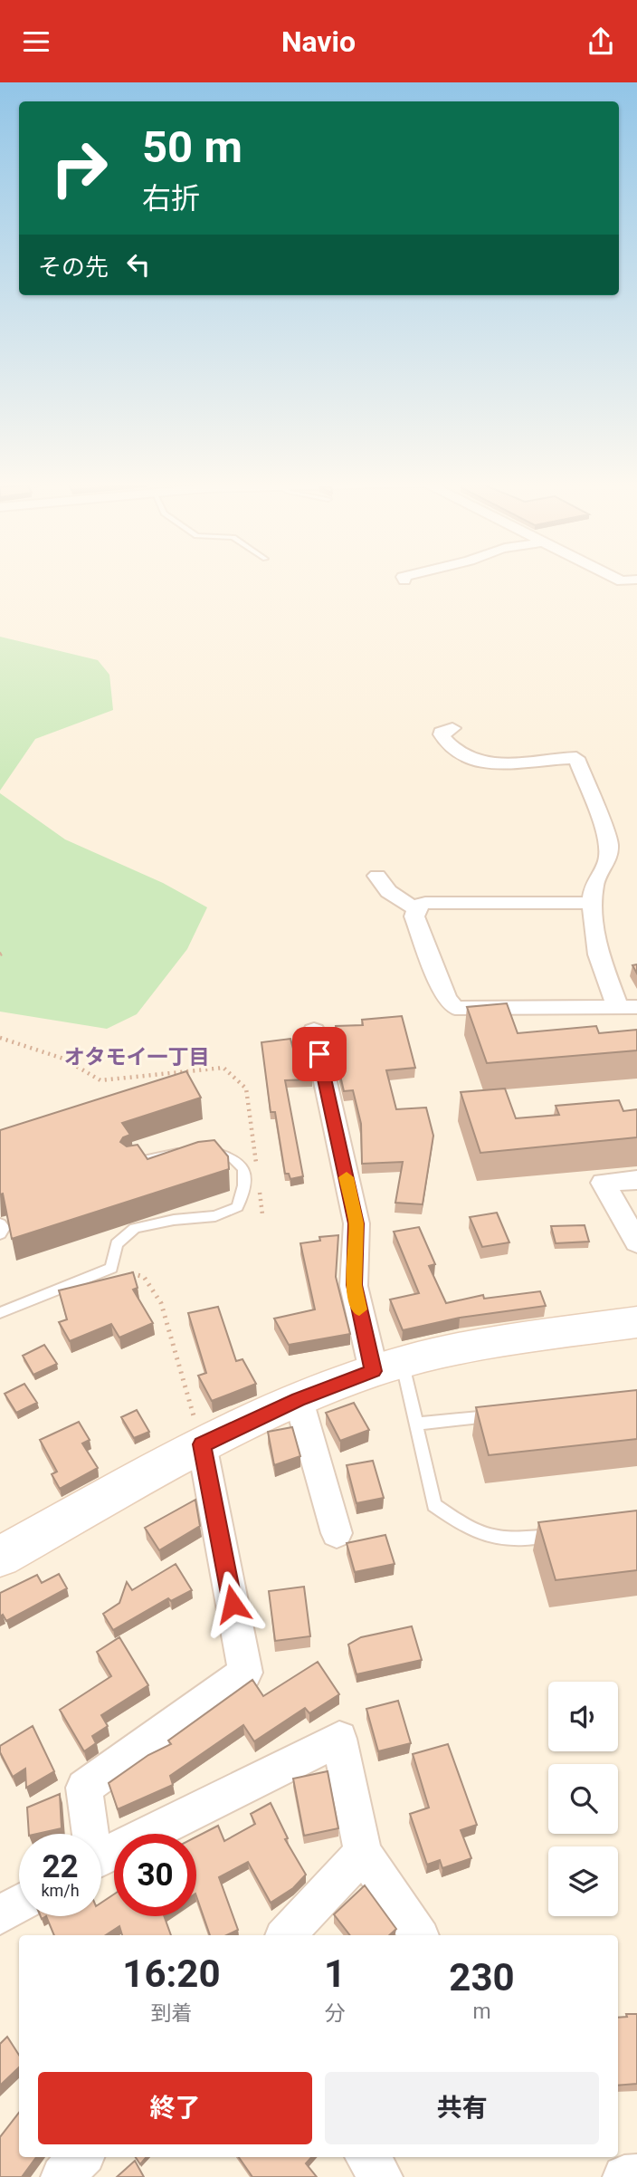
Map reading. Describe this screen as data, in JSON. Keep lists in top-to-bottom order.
{
  "districts": ["オタモイ一丁目"],
  "page": {
    "header": "Navio",
    "turn": ["50 m", "右折"],
    "then": "その先",
    "speed": "22 km/h",
    "limit": "30",
    "eta": [
      "16:20",
      "到着",
      "1",
      "分",
      "230",
      "m"
    ],
    "buttons": ["終了", "共有"]
  }
}
